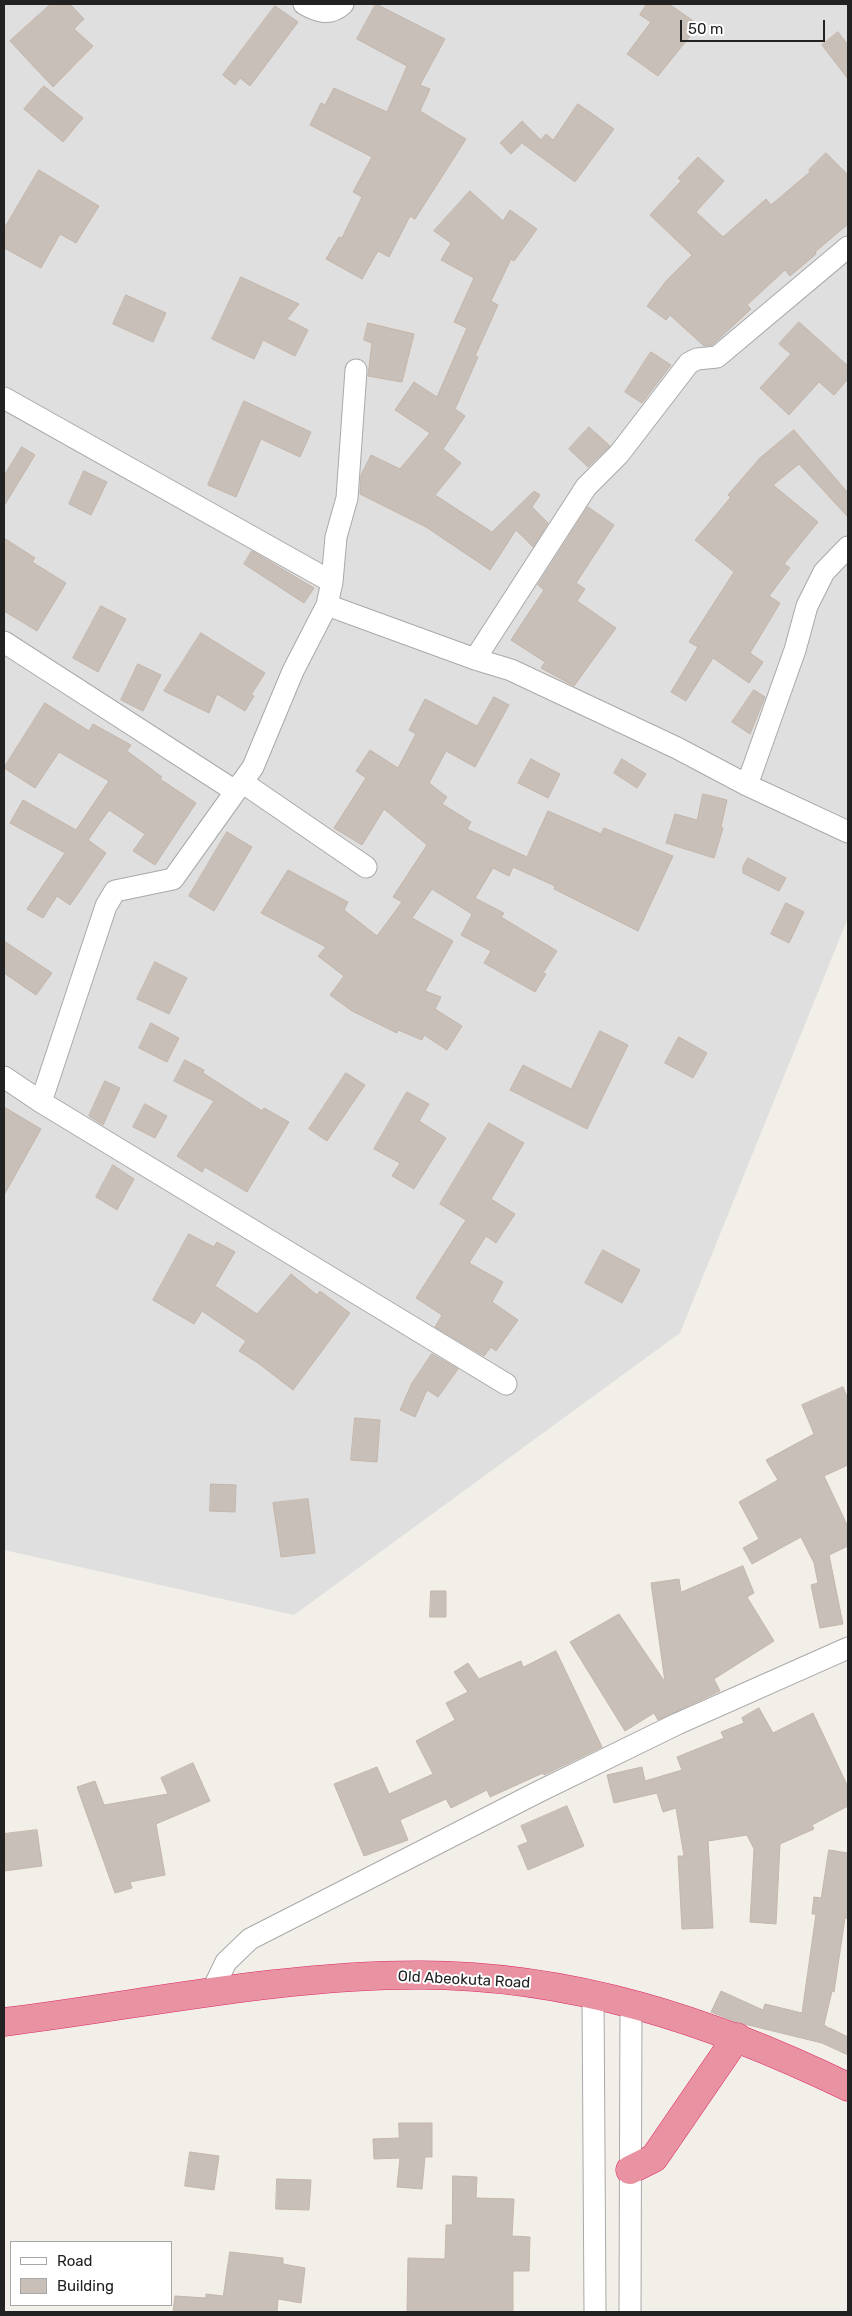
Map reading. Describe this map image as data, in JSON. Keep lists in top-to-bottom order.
{
  "streets": {
    "highway": ["Old Abeokuta Road"]
  },
  "legend": ["Road", "Building"],
  "scale_bar": "50 m"
}
